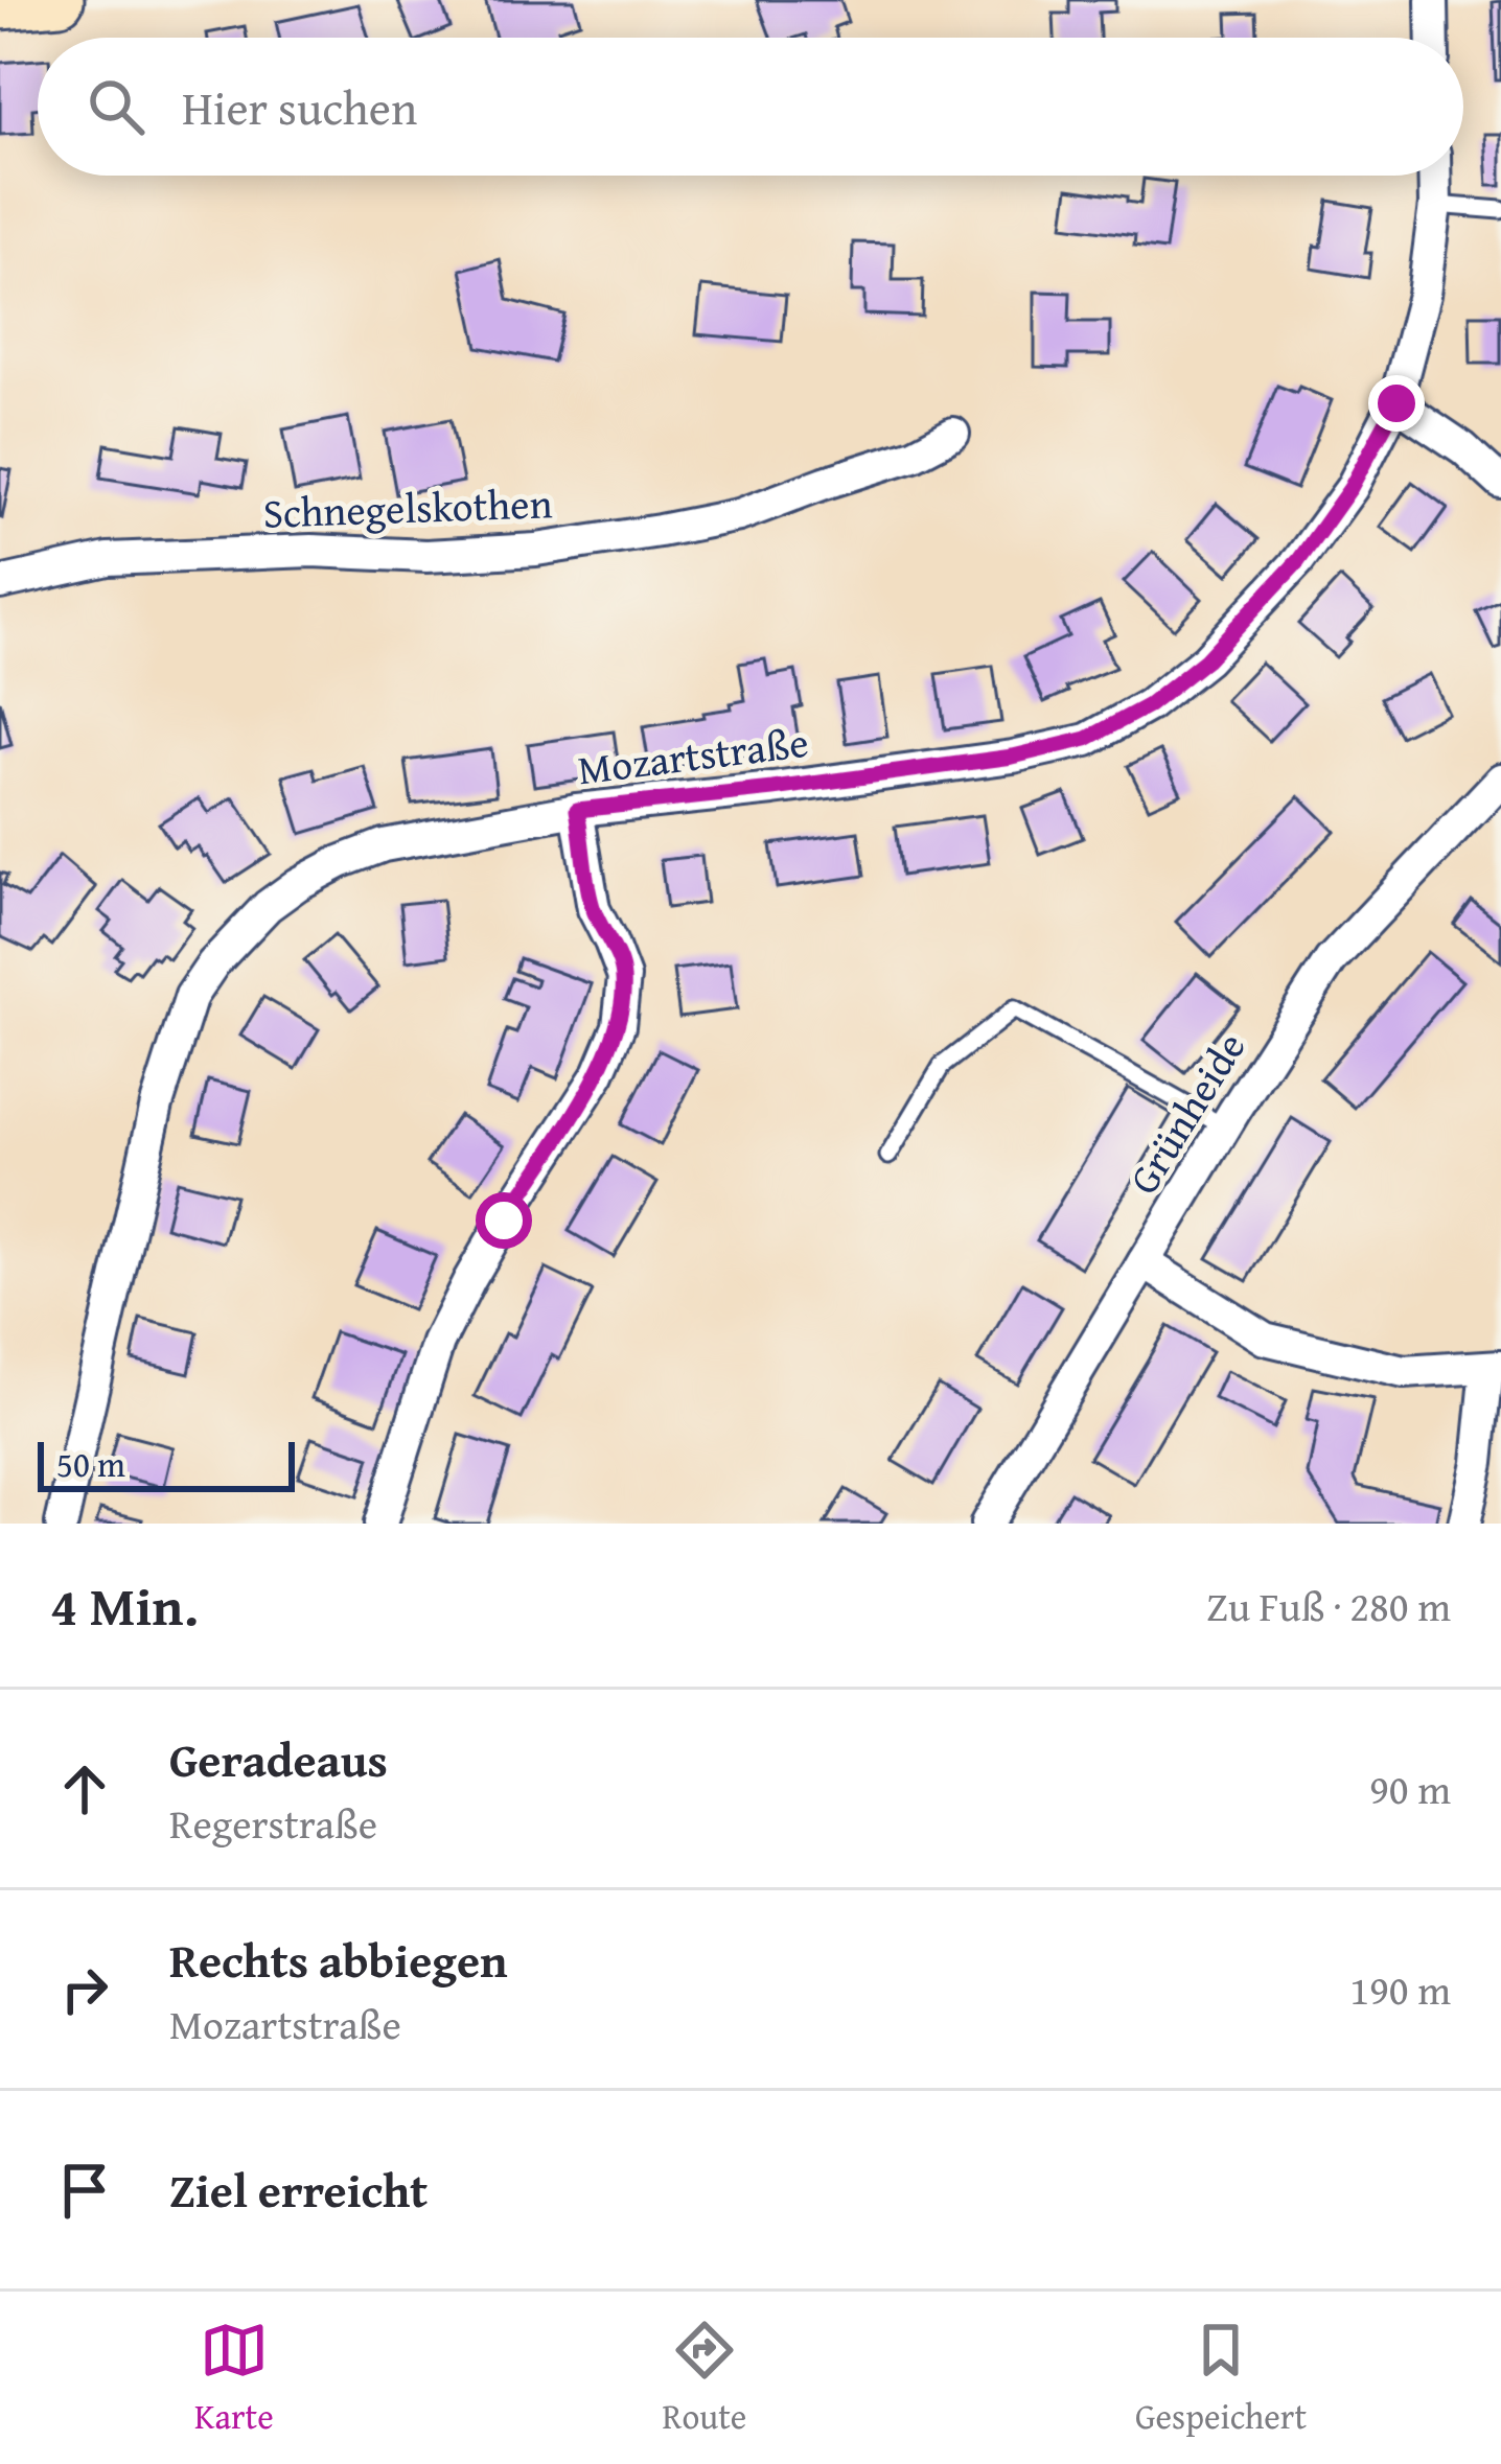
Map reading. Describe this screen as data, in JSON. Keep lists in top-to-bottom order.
{
  "streets": {
    "street": ["Schnegelskothen", "Mozartstraße", "Grünheide"]
  },
  "scale_bar": "50 m",
  "page": {
    "search": "Hier suchen",
    "scale": "50 m",
    "heading": ["4 Min.", "Zu Fuß · 280 m"],
    "list": [
      ["Geradeaus", "Regerstraße", "90 m"],
      ["Rechts abbiegen", "Mozartstraße", "190 m"],
      "Ziel erreicht"
    ],
    "nav": ["Karte", "Route", "Gespeichert"]
  }
}
